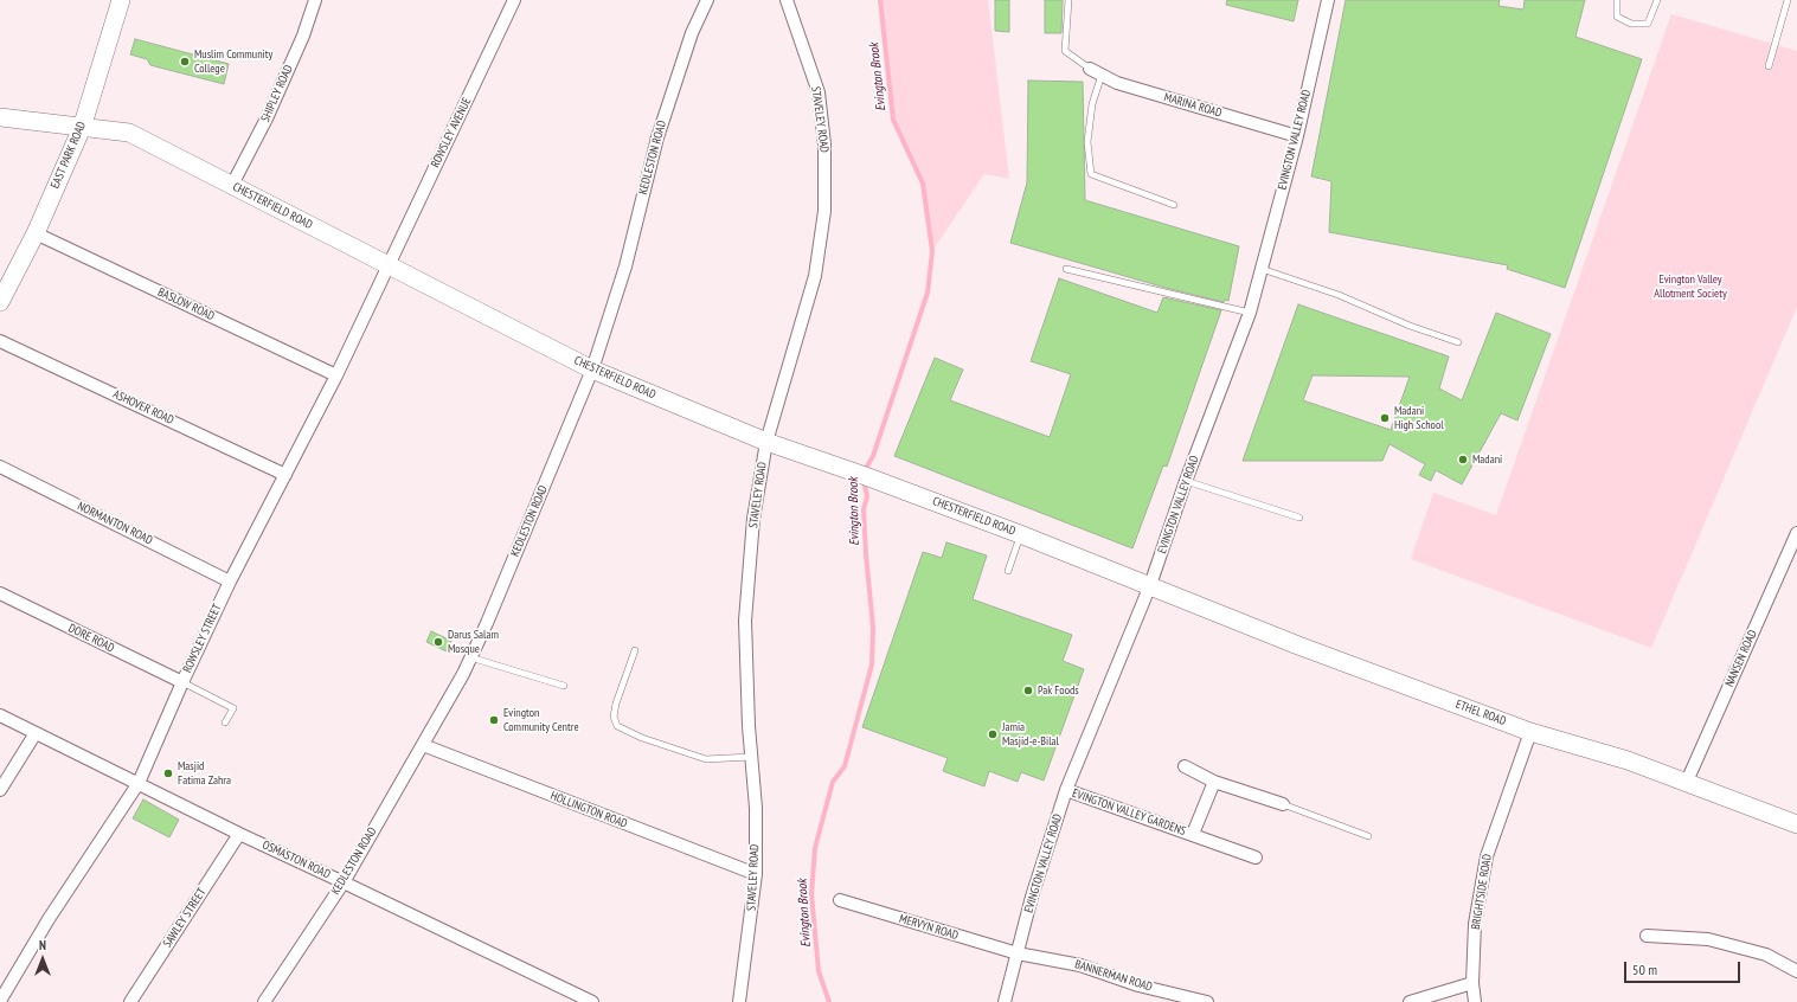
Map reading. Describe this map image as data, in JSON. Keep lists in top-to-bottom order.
{
  "streets": {
    "street": [
      "SHIPLEY ROAD",
      "MARINA ROAD",
      "STAVELEY ROAD",
      "ROWSLEY AVENUE",
      "EVINGTON VALLEY ROAD",
      "EAST PARK ROAD",
      "KEDLESTON ROAD",
      "CHESTERFIELD ROAD",
      "BASLOW ROAD",
      "ASHOVER ROAD",
      "NORMANTON ROAD",
      "DORE ROAD",
      "ROWSLEY STREET",
      "NANSEN ROAD",
      "ETHEL ROAD",
      "HOLLINGTON ROAD",
      "EVINGTON VALLEY GARDENS",
      "OSMASTON ROAD",
      "BRIGHTSIDE ROAD",
      "SAWLEY STREET",
      "MERVYN ROAD",
      "BANNERMAN ROAD"
    ]
  },
  "crossings": [
    ["SHIPLEY ROAD", "CHESTERFIELD ROAD"],
    ["MARINA ROAD", "EVINGTON VALLEY ROAD"],
    ["STAVELEY ROAD", "CHESTERFIELD ROAD"],
    ["STAVELEY ROAD", "HOLLINGTON ROAD"],
    ["ROWSLEY AVENUE", "CHESTERFIELD ROAD"],
    ["ROWSLEY AVENUE", "ROWSLEY STREET"],
    ["EVINGTON VALLEY ROAD", "CHESTERFIELD ROAD"],
    ["EVINGTON VALLEY ROAD", "EVINGTON VALLEY GARDENS"],
    ["EVINGTON VALLEY ROAD", "MERVYN ROAD"],
    ["EVINGTON VALLEY ROAD", "BANNERMAN ROAD"],
    ["EAST PARK ROAD", "CHESTERFIELD ROAD"],
    ["EAST PARK ROAD", "BASLOW ROAD"],
    ["KEDLESTON ROAD", "CHESTERFIELD ROAD"],
    ["KEDLESTON ROAD", "HOLLINGTON ROAD"],
    ["KEDLESTON ROAD", "OSMASTON ROAD"],
    ["CHESTERFIELD ROAD", "ROWSLEY STREET"],
    ["CHESTERFIELD ROAD", "ETHEL ROAD"],
    ["BASLOW ROAD", "ROWSLEY STREET"],
    ["ASHOVER ROAD", "ROWSLEY STREET"],
    ["NORMANTON ROAD", "ROWSLEY STREET"],
    ["DORE ROAD", "ROWSLEY STREET"],
    ["ROWSLEY STREET", "OSMASTON ROAD"],
    ["NANSEN ROAD", "ETHEL ROAD"],
    ["ETHEL ROAD", "BRIGHTSIDE ROAD"],
    ["OSMASTON ROAD", "SAWLEY STREET"],
    ["MERVYN ROAD", "BANNERMAN ROAD"]
  ],
  "water": ["Evington Brook"],
  "parks": ["Evington Valley Allotment Society"],
  "places": [
    "Muslim Community College",
    "Madani High School",
    "Madani",
    "Darus Salam Mosque",
    "Pak Foods",
    "Evington Community Centre",
    "Jamia Masjid-e-Bilal",
    "Masjid Fatima Zahra"
  ],
  "scale_bar": "50 m",
  "north": "top"
}
